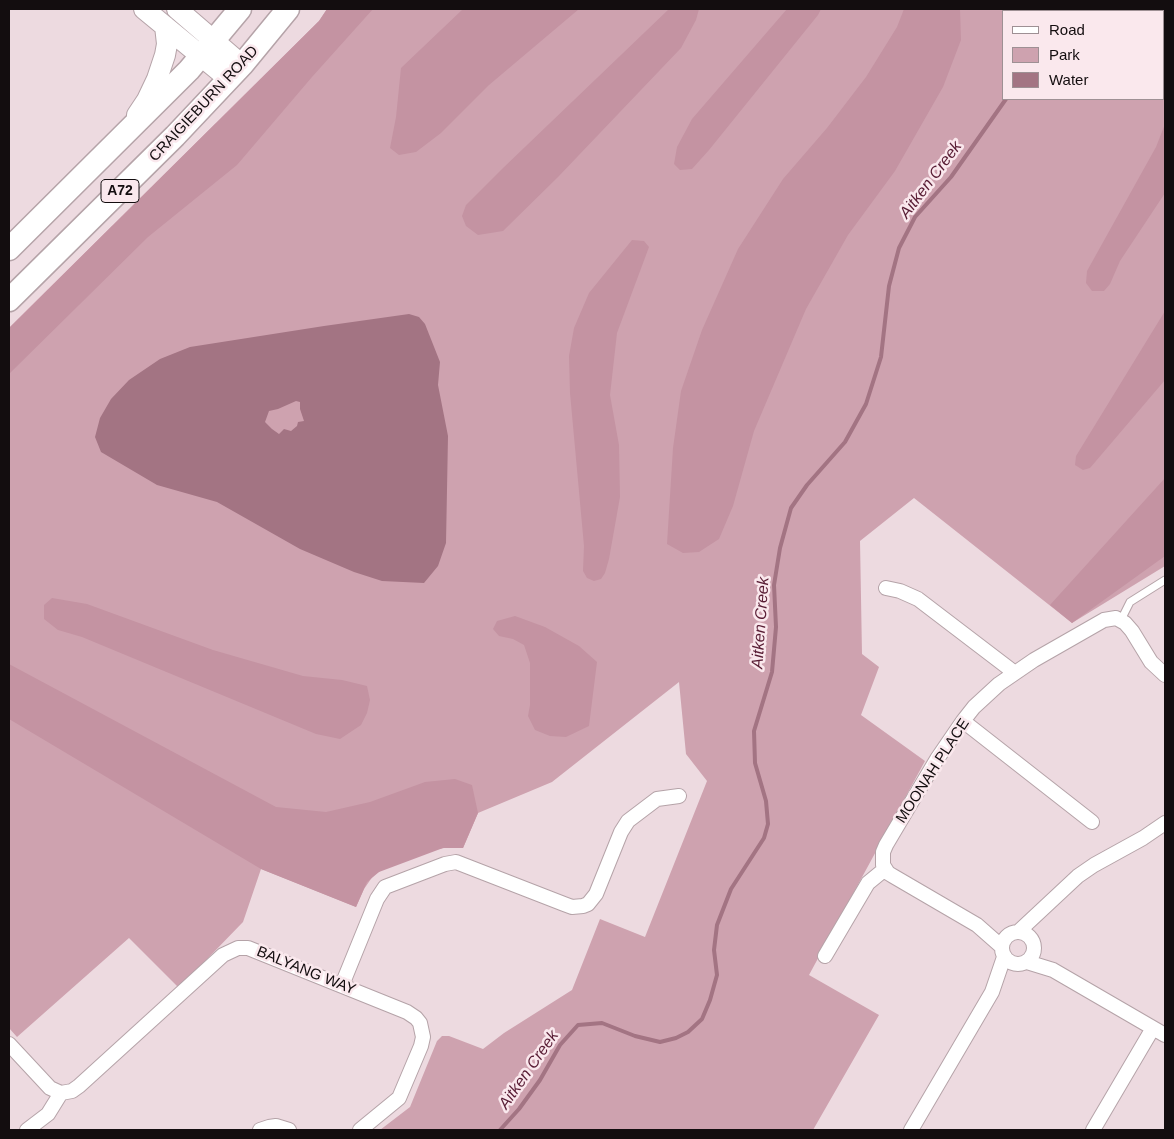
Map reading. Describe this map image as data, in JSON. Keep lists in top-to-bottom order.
{
  "streets": {
    "main road": ["CRAIGIEBURN ROAD", "A72"],
    "street": ["MOONAH PLACE", "BALYANG WAY"]
  },
  "water": ["Aitken Creek"],
  "legend": ["Road", "Park", "Water"]
}
